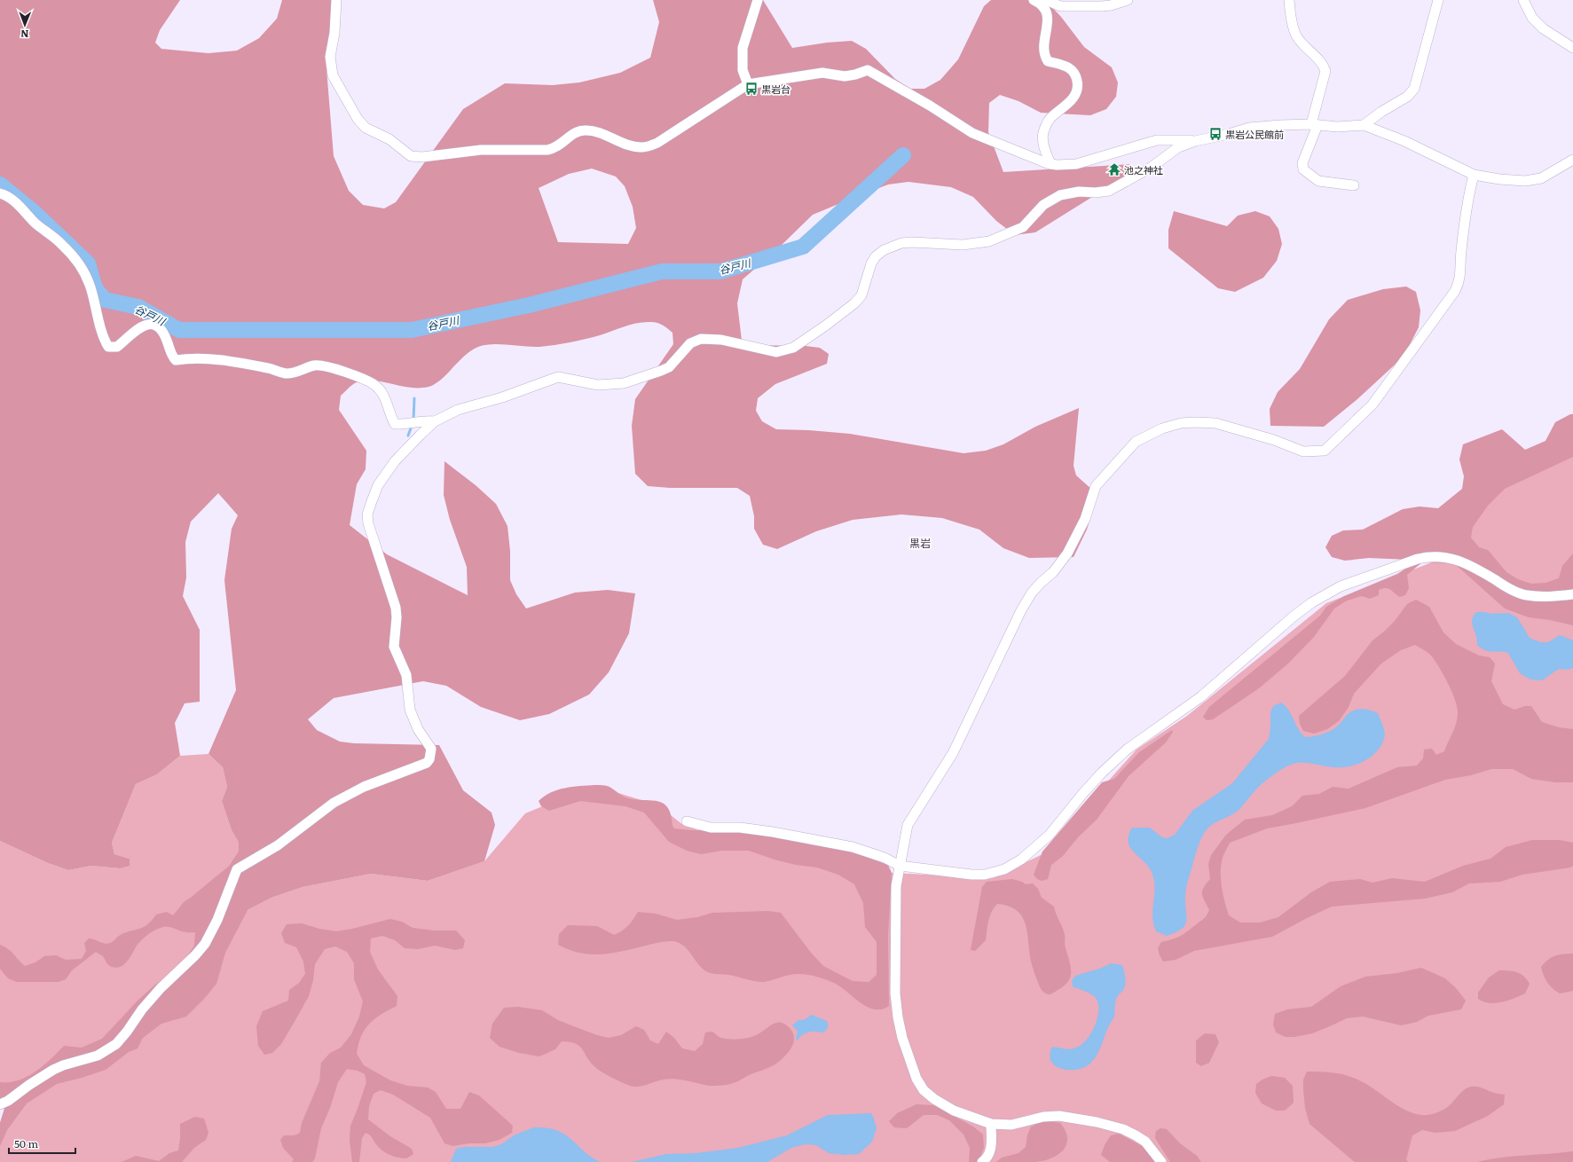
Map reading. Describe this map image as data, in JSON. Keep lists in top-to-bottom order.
{
  "districts": ["黒岩"],
  "water": ["谷戸川"],
  "places": {
    "bus stop": ["黒岩台", "黒岩公民館前"],
    "temple": ["池之神社"]
  },
  "scale_bar": "50 m",
  "north": "bottom"
}
